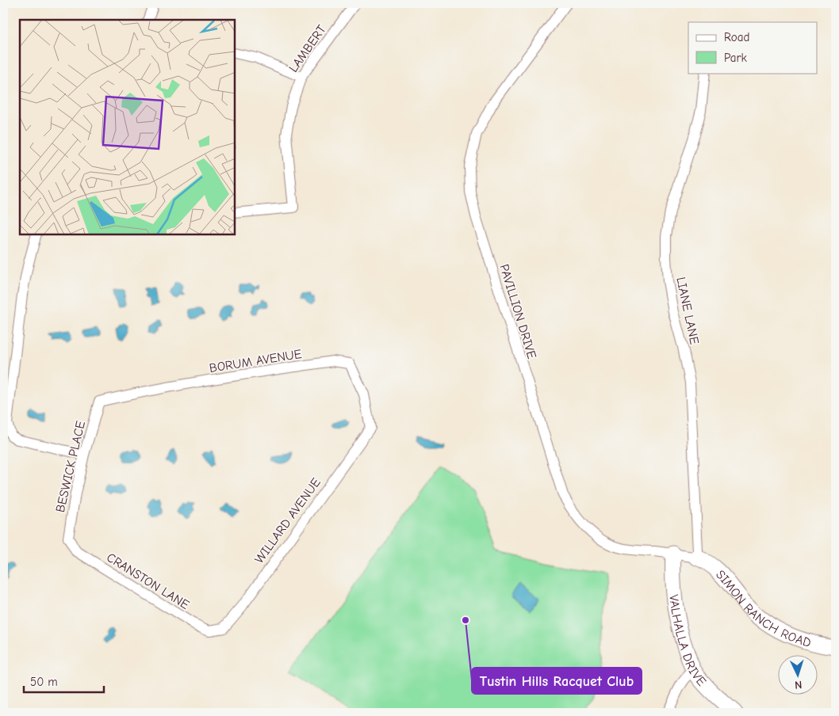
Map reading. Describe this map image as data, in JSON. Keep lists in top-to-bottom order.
{
  "streets": {
    "street": [
      "LAMBERT",
      "LIANE LANE",
      "PAVILLION DRIVE",
      "BORUM AVENUE",
      "BESWICK PLACE",
      "WILLARD AVENUE",
      "CRANSTON LANE",
      "SIMON RANCH ROAD",
      "VALHALLA DRIVE"
    ]
  },
  "crossings": [
    ["LIANE LANE", "PAVILLION DRIVE"],
    ["LIANE LANE", "SIMON RANCH ROAD"],
    ["PAVILLION DRIVE", "SIMON RANCH ROAD"],
    ["PAVILLION DRIVE", "VALHALLA DRIVE"],
    ["BORUM AVENUE", "BESWICK PLACE"],
    ["BORUM AVENUE", "WILLARD AVENUE"],
    ["BESWICK PLACE", "CRANSTON LANE"],
    ["WILLARD AVENUE", "CRANSTON LANE"]
  ],
  "places": ["Tustin Hills Racquet Club"],
  "legend": ["Road", "Park"],
  "scale_bar": "50 m",
  "north": "bottom"
}
